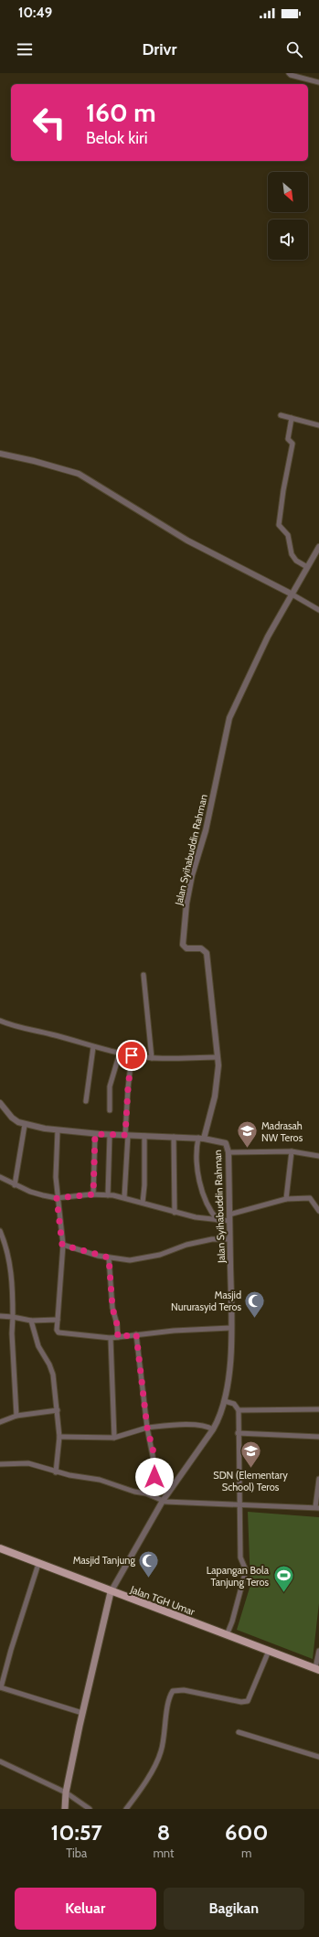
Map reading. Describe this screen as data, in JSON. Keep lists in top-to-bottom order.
{
  "streets": {
    "main road": ["Jalan TGH Umar"],
    "street": ["Jalan Syihabuddin Rahman"]
  },
  "crossings": [
    ["Jalan Syihabuddin Rahman", "Jalan TGH Umar"]
  ],
  "places": {
    "school or university": ["Madrasah NW Teros", "SDN (Elementary School) Teros"],
    "mosque": ["Masjid Nururasyid Teros", "Masjid Tanjung"],
    "sports": ["Lapangan Bola Tanjung Teros"]
  },
  "north": "bottom right",
  "page": {
    "status": "10:49",
    "header": "Drivr",
    "turn": ["160 m", "Belok kiri"],
    "eta": [
      "10:57",
      "Tiba",
      "8",
      "mnt",
      "600",
      "m"
    ],
    "buttons": ["Keluar", "Bagikan"]
  }
}
